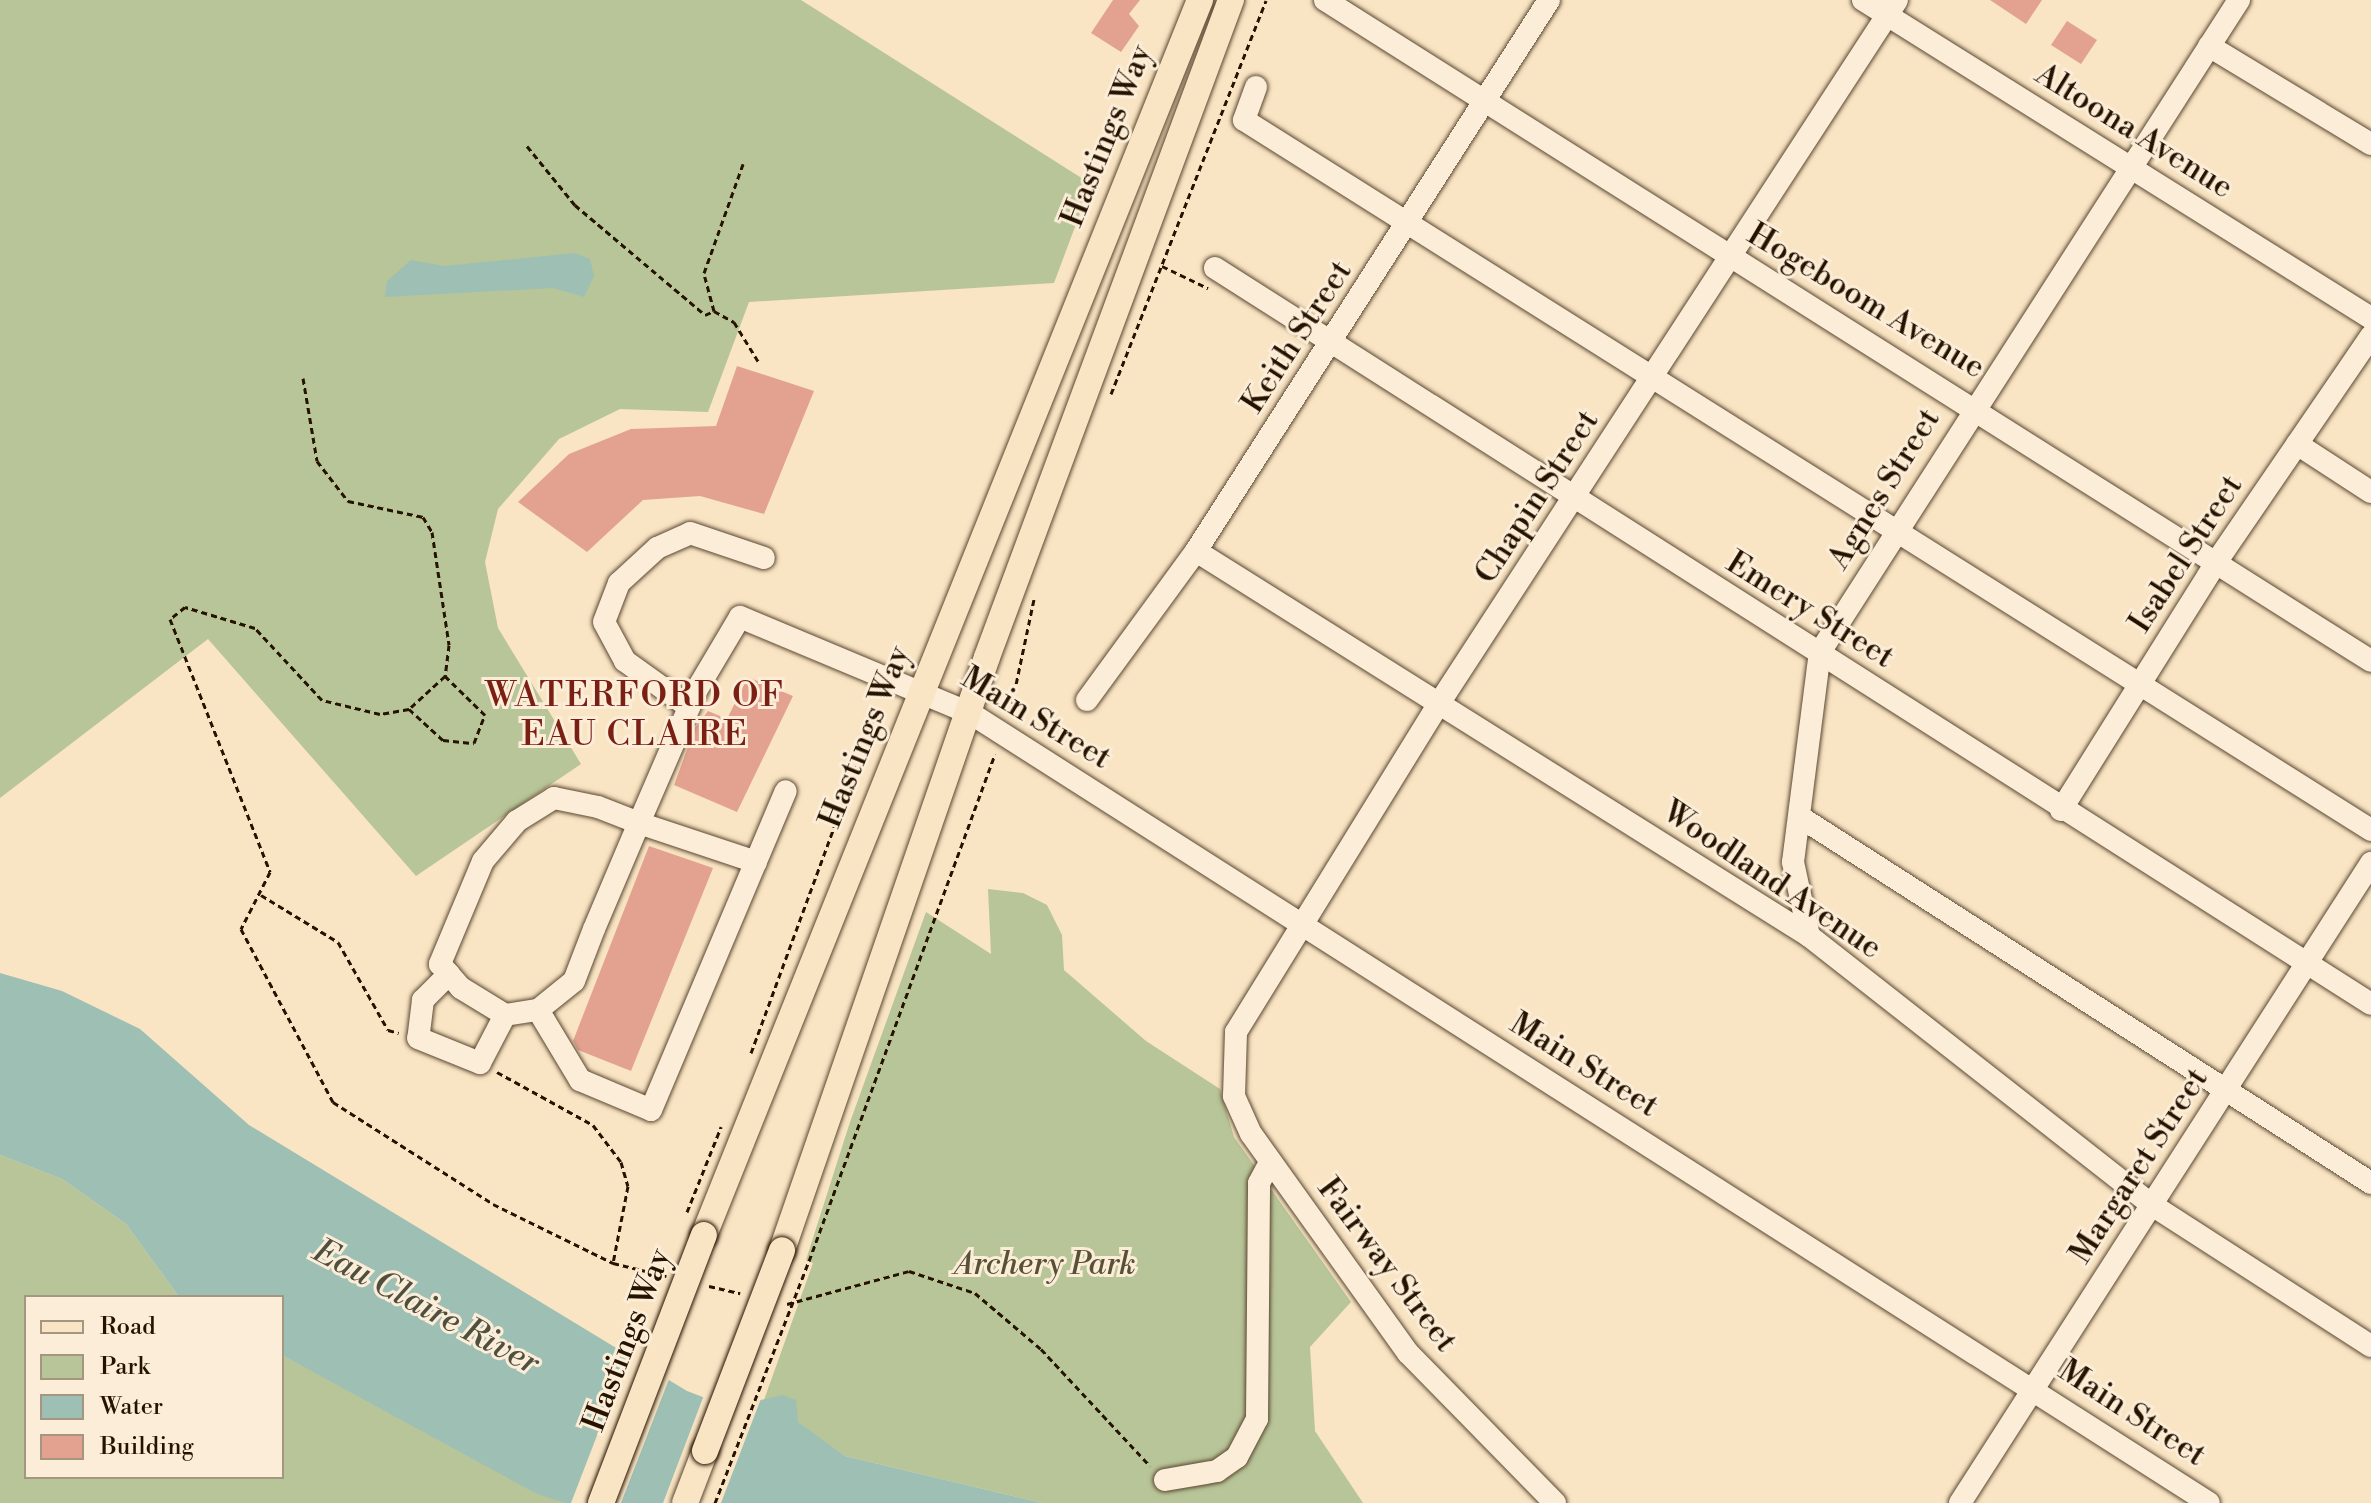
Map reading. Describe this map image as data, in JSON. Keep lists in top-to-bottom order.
{
  "streets": {
    "main road": ["Hastings Way"],
    "street": [
      "Altoona Avenue",
      "Hogeboom Avenue",
      "Keith Street",
      "Agnes Street",
      "Chapin Street",
      "Isabel Street",
      "Emery Street",
      "Main Street",
      "Woodland Avenue",
      "Margaret Street",
      "Fairway Street"
    ]
  },
  "crossings": [
    ["Altoona Avenue", "Agnes Street"],
    ["Altoona Avenue", "Chapin Street"],
    ["Hastings Way", "Main Street"],
    ["Hogeboom Avenue", "Keith Street"],
    ["Hogeboom Avenue", "Agnes Street"],
    ["Hogeboom Avenue", "Chapin Street"],
    ["Hogeboom Avenue", "Isabel Street"],
    ["Keith Street", "Emery Street"],
    ["Keith Street", "Woodland Avenue"],
    ["Agnes Street", "Emery Street"],
    ["Agnes Street", "Woodland Avenue"],
    ["Chapin Street", "Emery Street"],
    ["Chapin Street", "Main Street"],
    ["Chapin Street", "Woodland Avenue"],
    ["Chapin Street", "Fairway Street"],
    ["Isabel Street", "Emery Street"],
    ["Emery Street", "Margaret Street"],
    ["Main Street", "Margaret Street"],
    ["Woodland Avenue", "Margaret Street"]
  ],
  "districts": ["WATERFORD OF EAU CLAIRE"],
  "water": ["Eau Claire River"],
  "parks": ["Archery Park"],
  "legend": [
    "Road",
    "Park",
    "Water",
    "Building"
  ]
}
